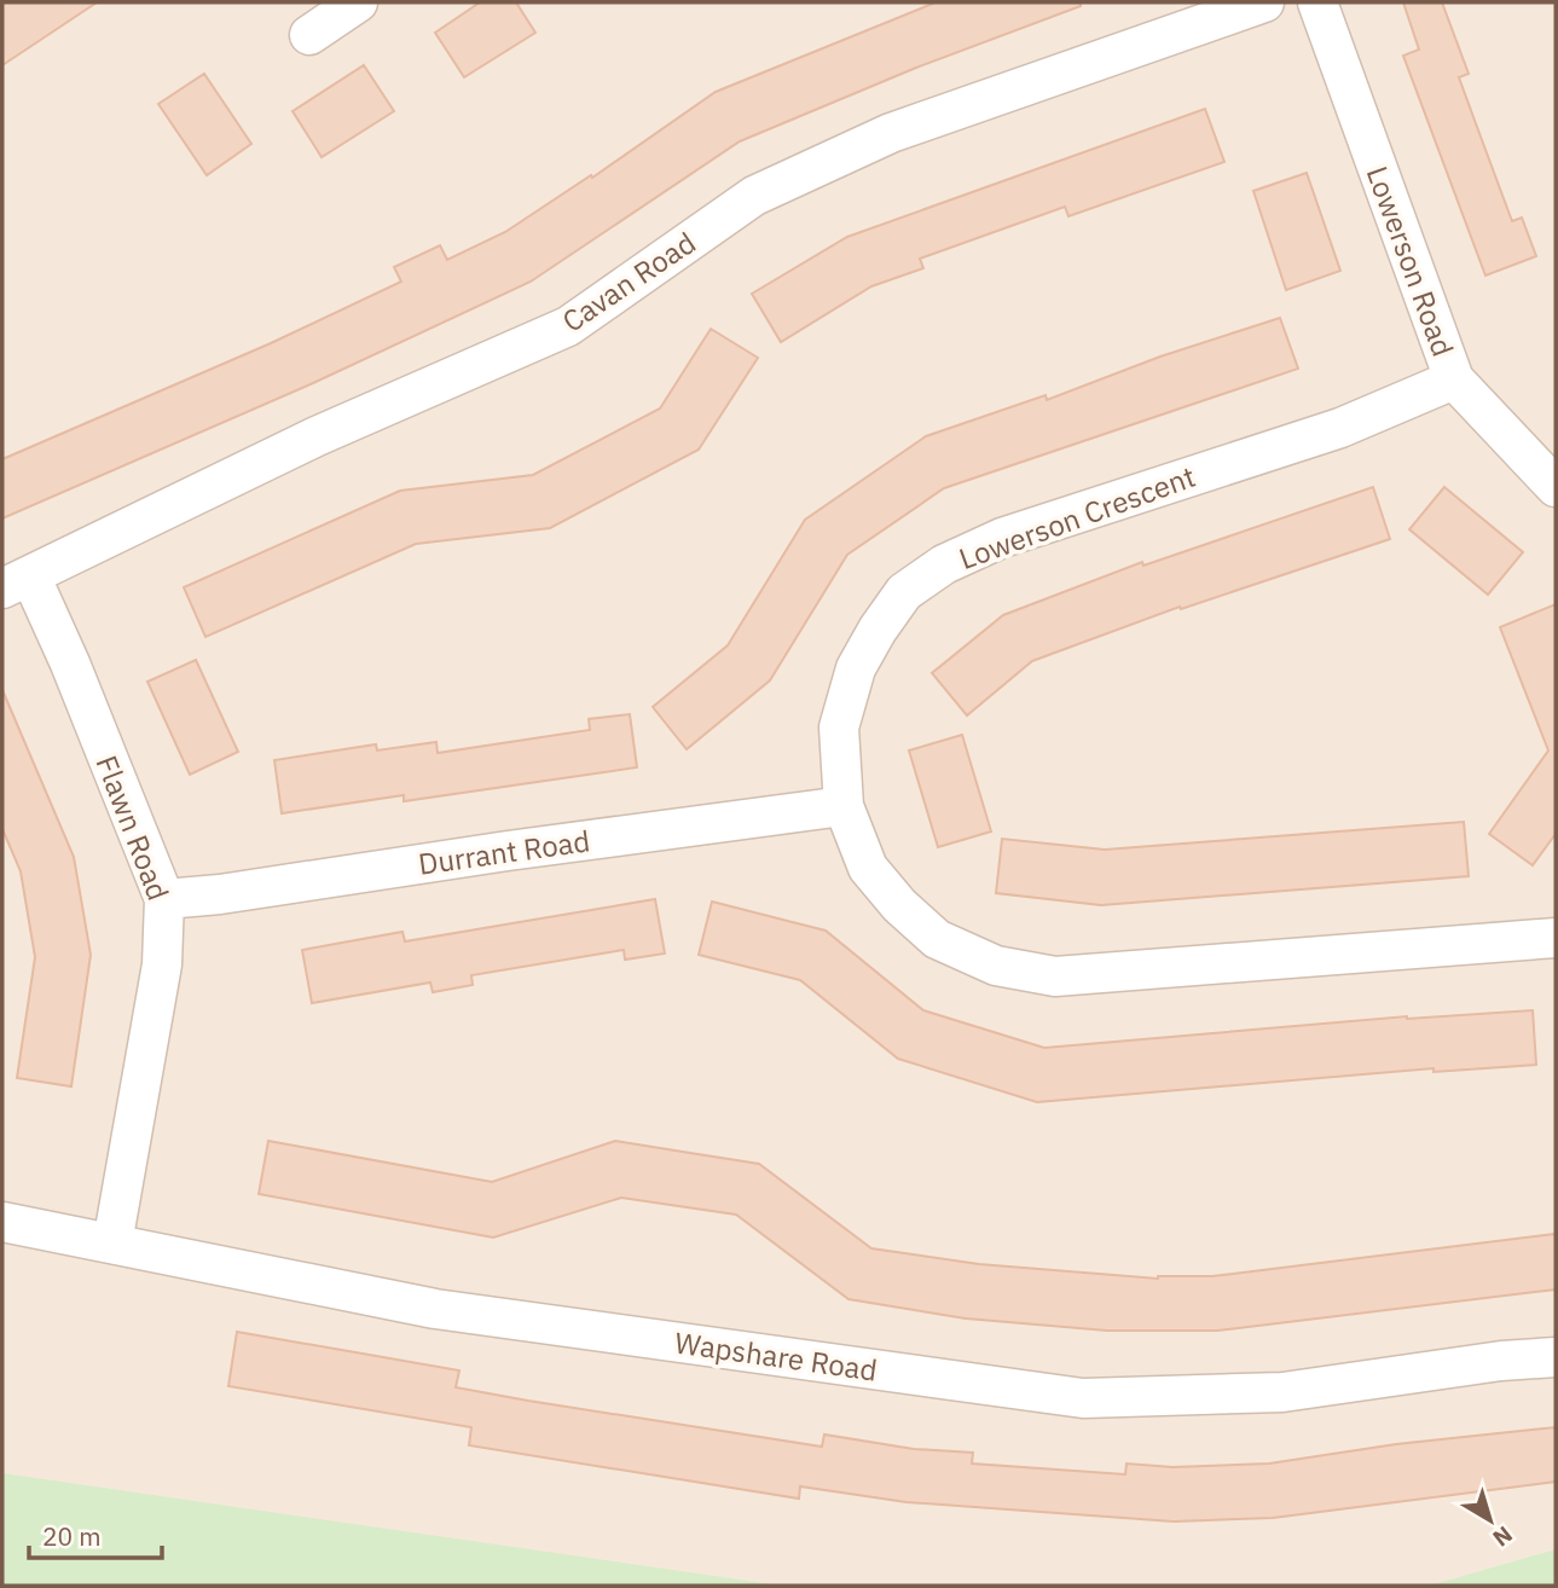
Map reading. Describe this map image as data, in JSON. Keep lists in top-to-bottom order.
{
  "streets": {
    "street": [
      "Lowerson Road",
      "Cavan Road",
      "Lowerson Crescent",
      "Flawn Road",
      "Durrant Road",
      "Wapshare Road"
    ]
  },
  "crossings": [
    ["Lowerson Road", "Lowerson Crescent"],
    ["Cavan Road", "Flawn Road"],
    ["Lowerson Crescent", "Durrant Road"],
    ["Flawn Road", "Durrant Road"],
    ["Flawn Road", "Wapshare Road"]
  ],
  "scale_bar": "20 m",
  "north": "bottom right"
}
